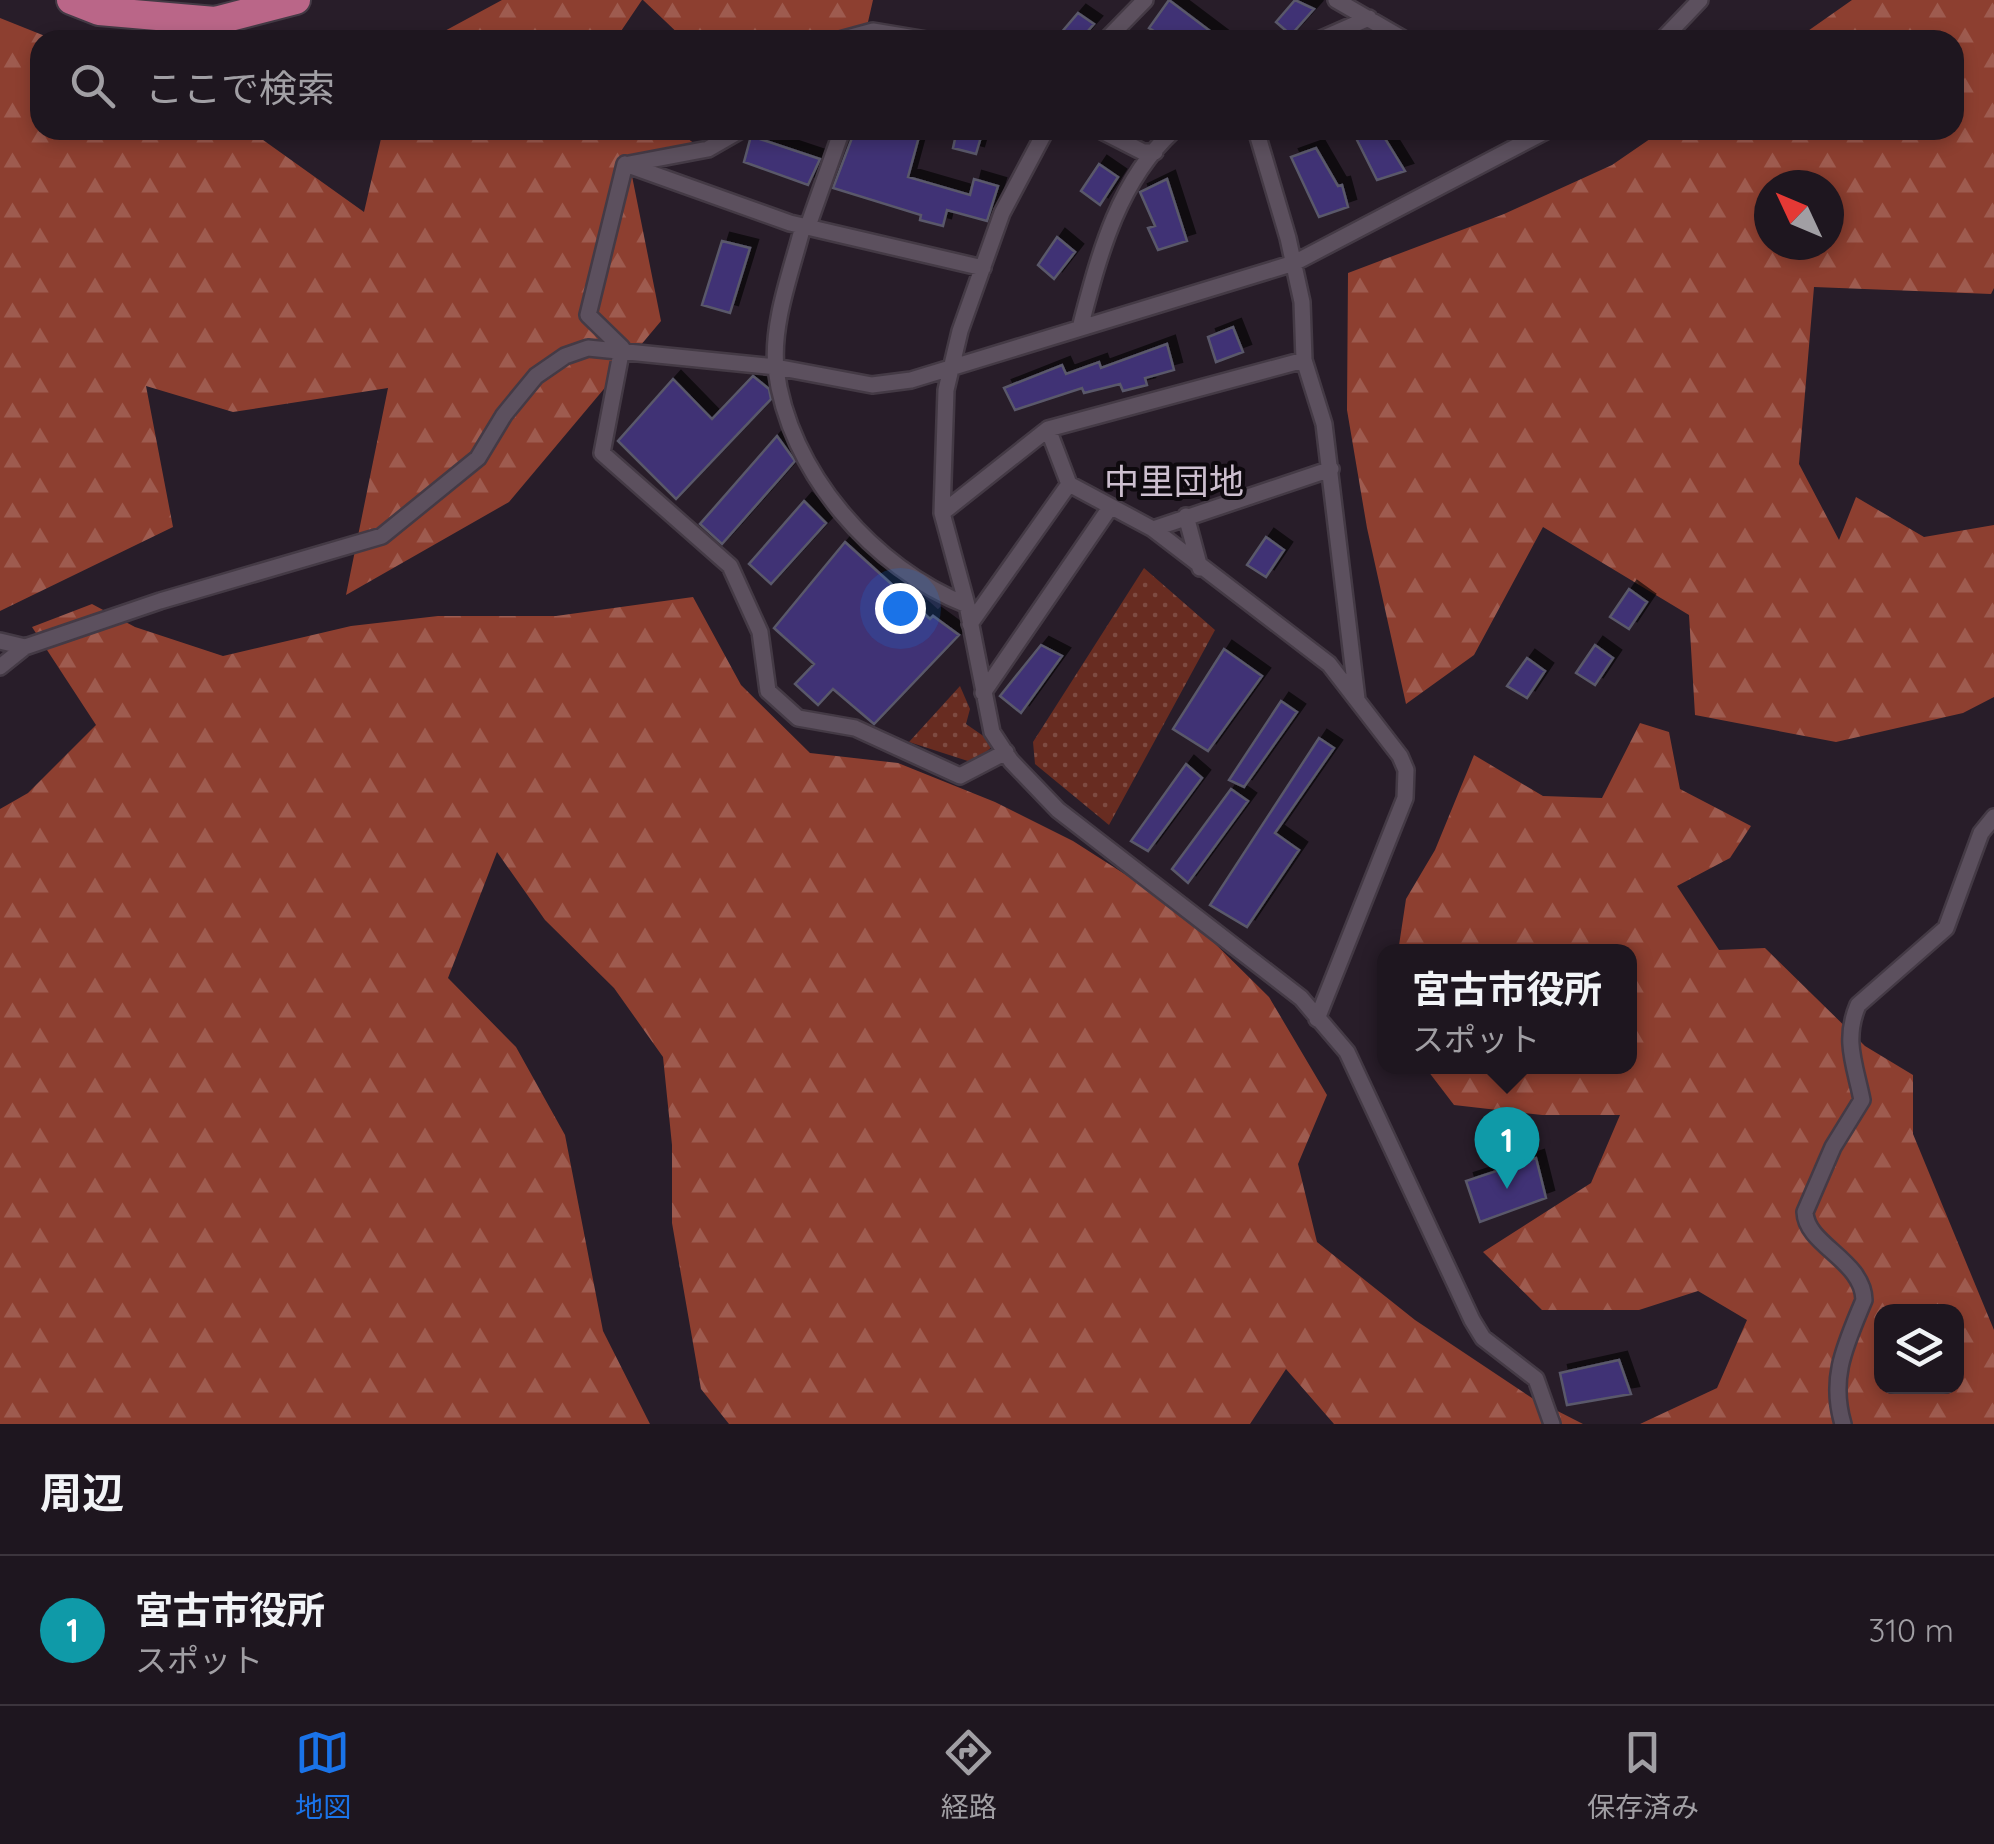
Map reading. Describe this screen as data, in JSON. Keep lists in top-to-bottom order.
{
  "districts": ["中里団地"],
  "north": "top left",
  "page": {
    "search": "ここで検索",
    "popup": ["宮古市役所", "スポット"],
    "pins": "1",
    "heading": "周辺",
    "list": [
      {
        "mark": "1",
        "name": "宮古市役所",
        "note": "スポット",
        "value": "310 m"
      }
    ],
    "nav": ["地図", "経路", "保存済み"]
  }
}
